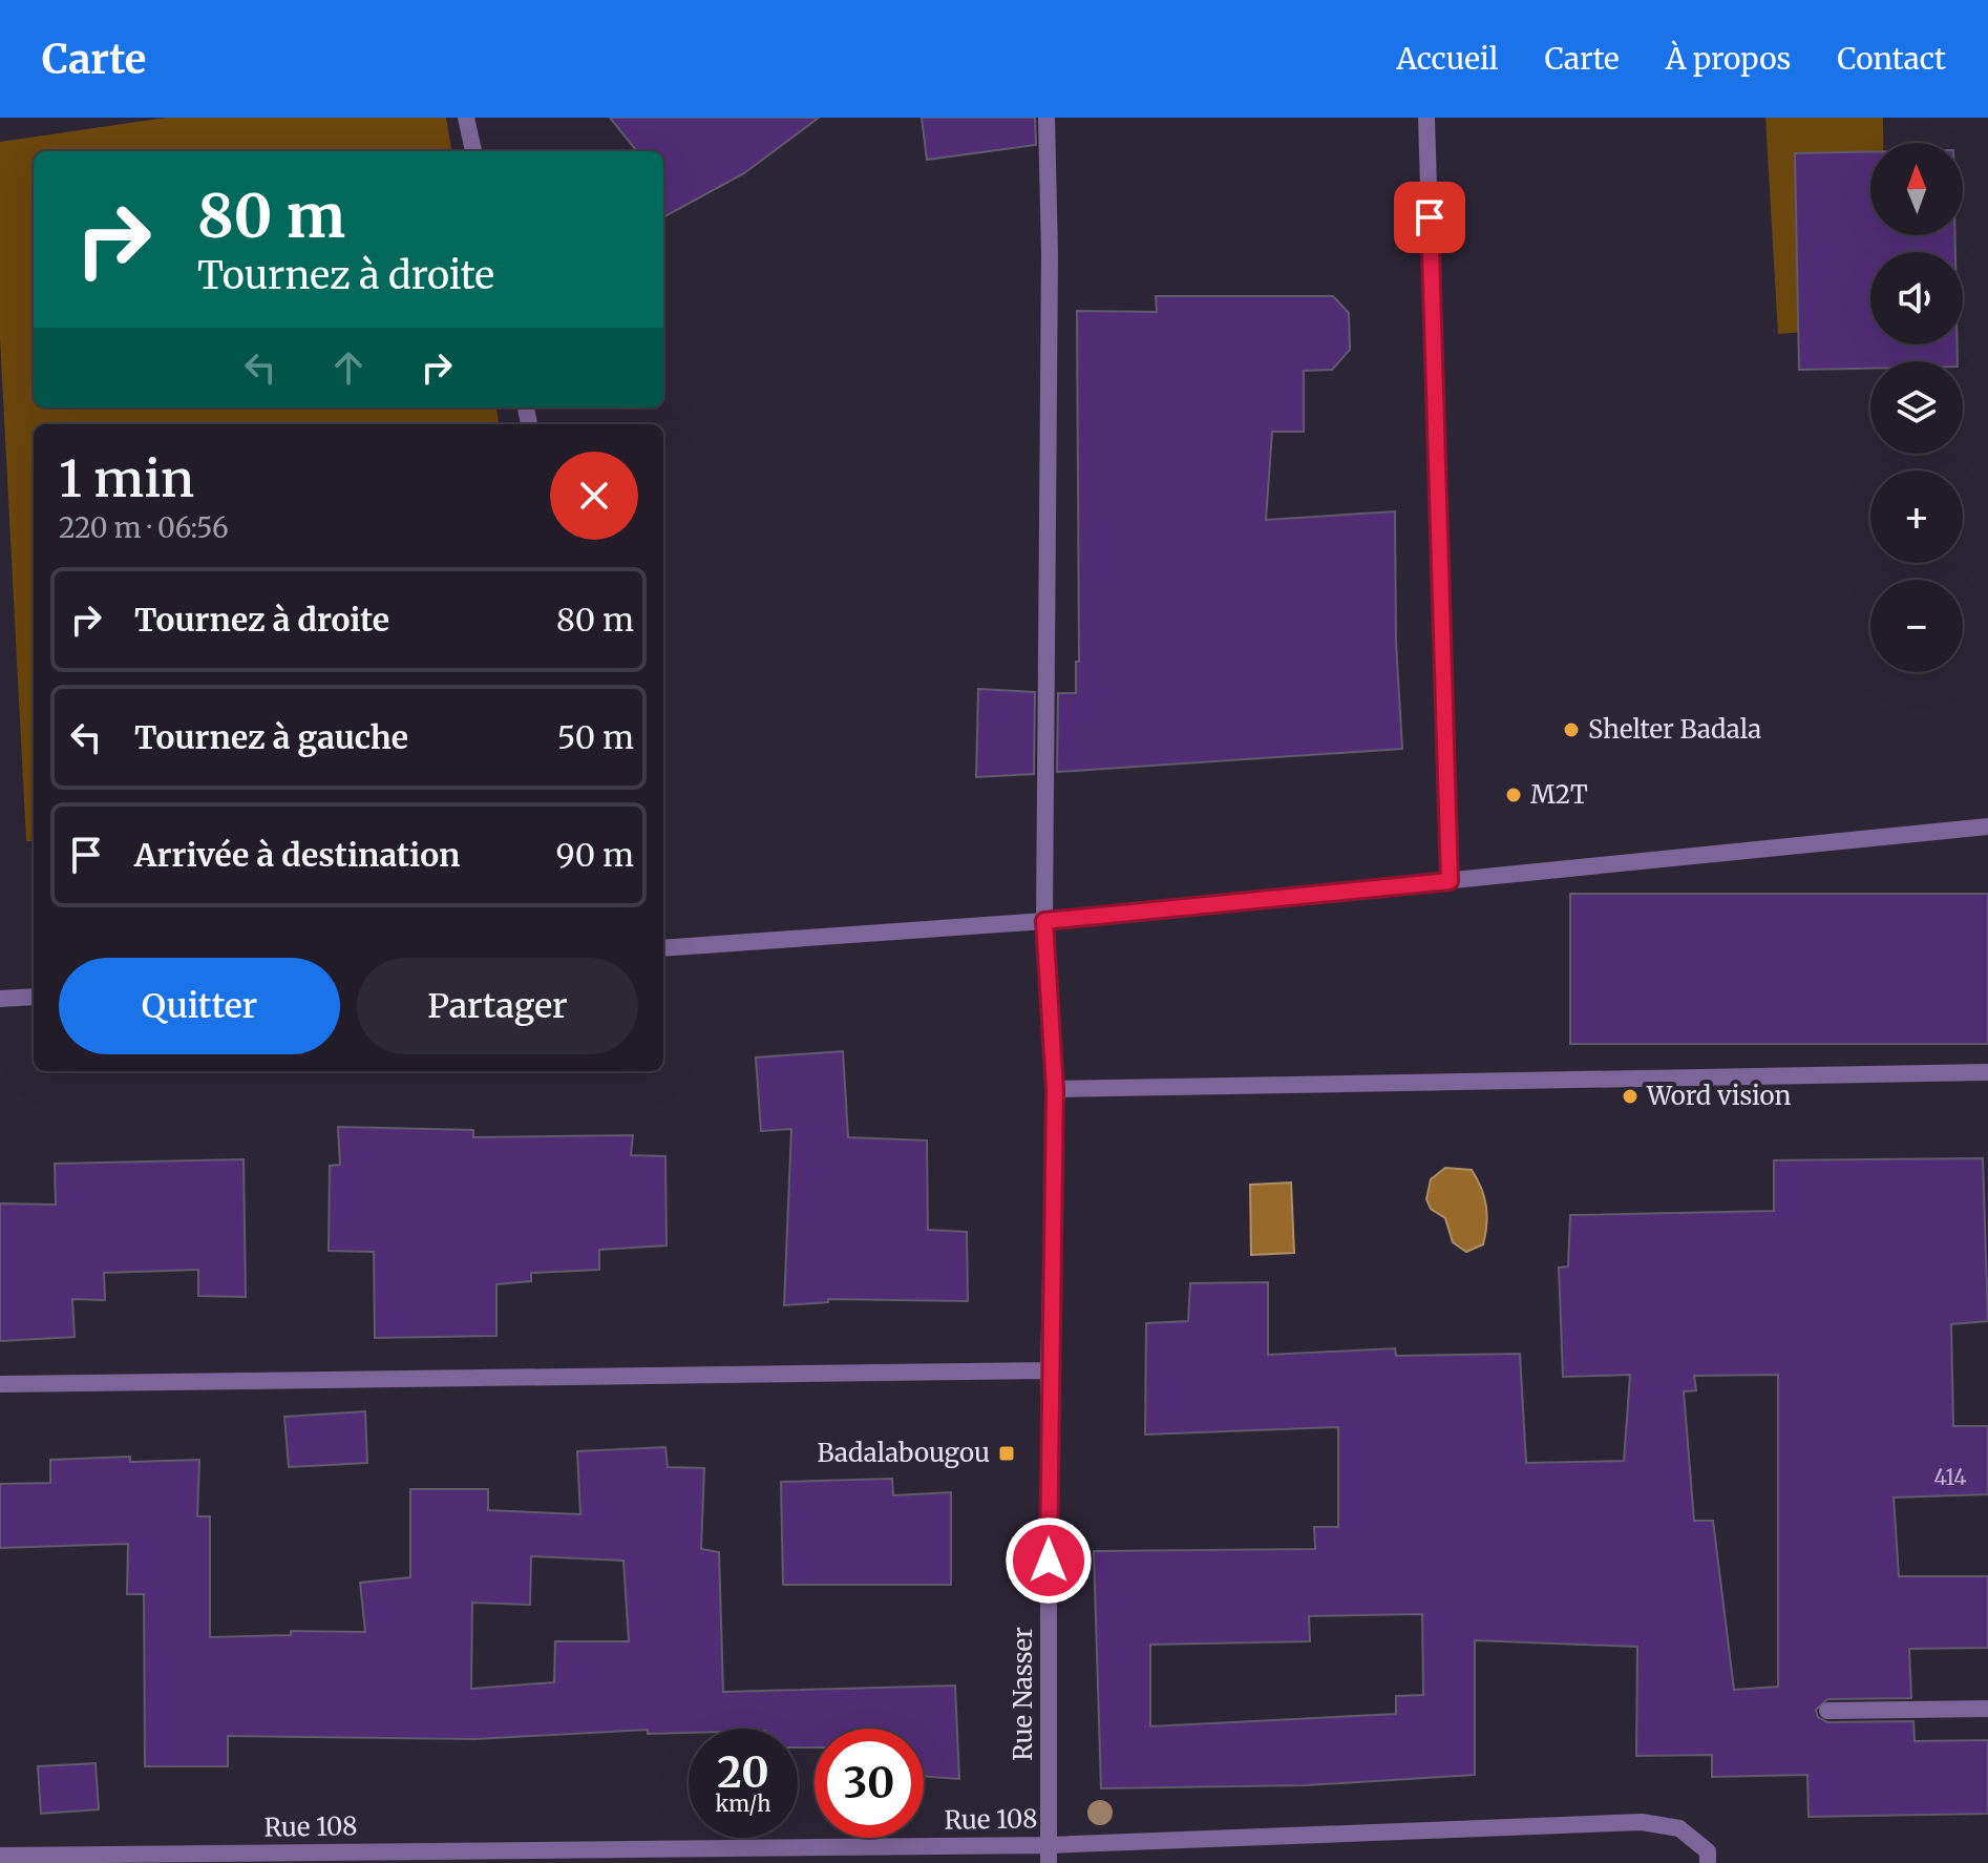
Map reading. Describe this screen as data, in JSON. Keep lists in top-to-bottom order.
{
  "streets": {
    "street": ["Rue Nasser", "Rue 108"]
  },
  "crossings": [
    ["Rue Nasser", "Rue 108"]
  ],
  "places": {
    "other": ["Shelter Badala", "M2T", "Word vision"],
    "transit": ["Badalabougou"]
  },
  "house_numbers": ["414"],
  "north": "top",
  "page": {
    "header": "Carte",
    "nav": [
      "Accueil",
      "Carte",
      "À propos",
      "Contact"
    ],
    "map_buttons": ["+", "−"],
    "turn": ["80 m", "Tournez à droite"],
    "heading": ["1 min", "220 m · 06:56"],
    "list": [
      {
        "name": "Tournez à droite",
        "value": "80 m"
      },
      {
        "name": "Tournez à gauche",
        "value": "50 m"
      },
      {
        "name": "Arrivée à destination",
        "value": "90 m"
      }
    ],
    "buttons": ["Quitter", "Partager"],
    "speed": "20 km/h",
    "limit": "30"
  }
}
